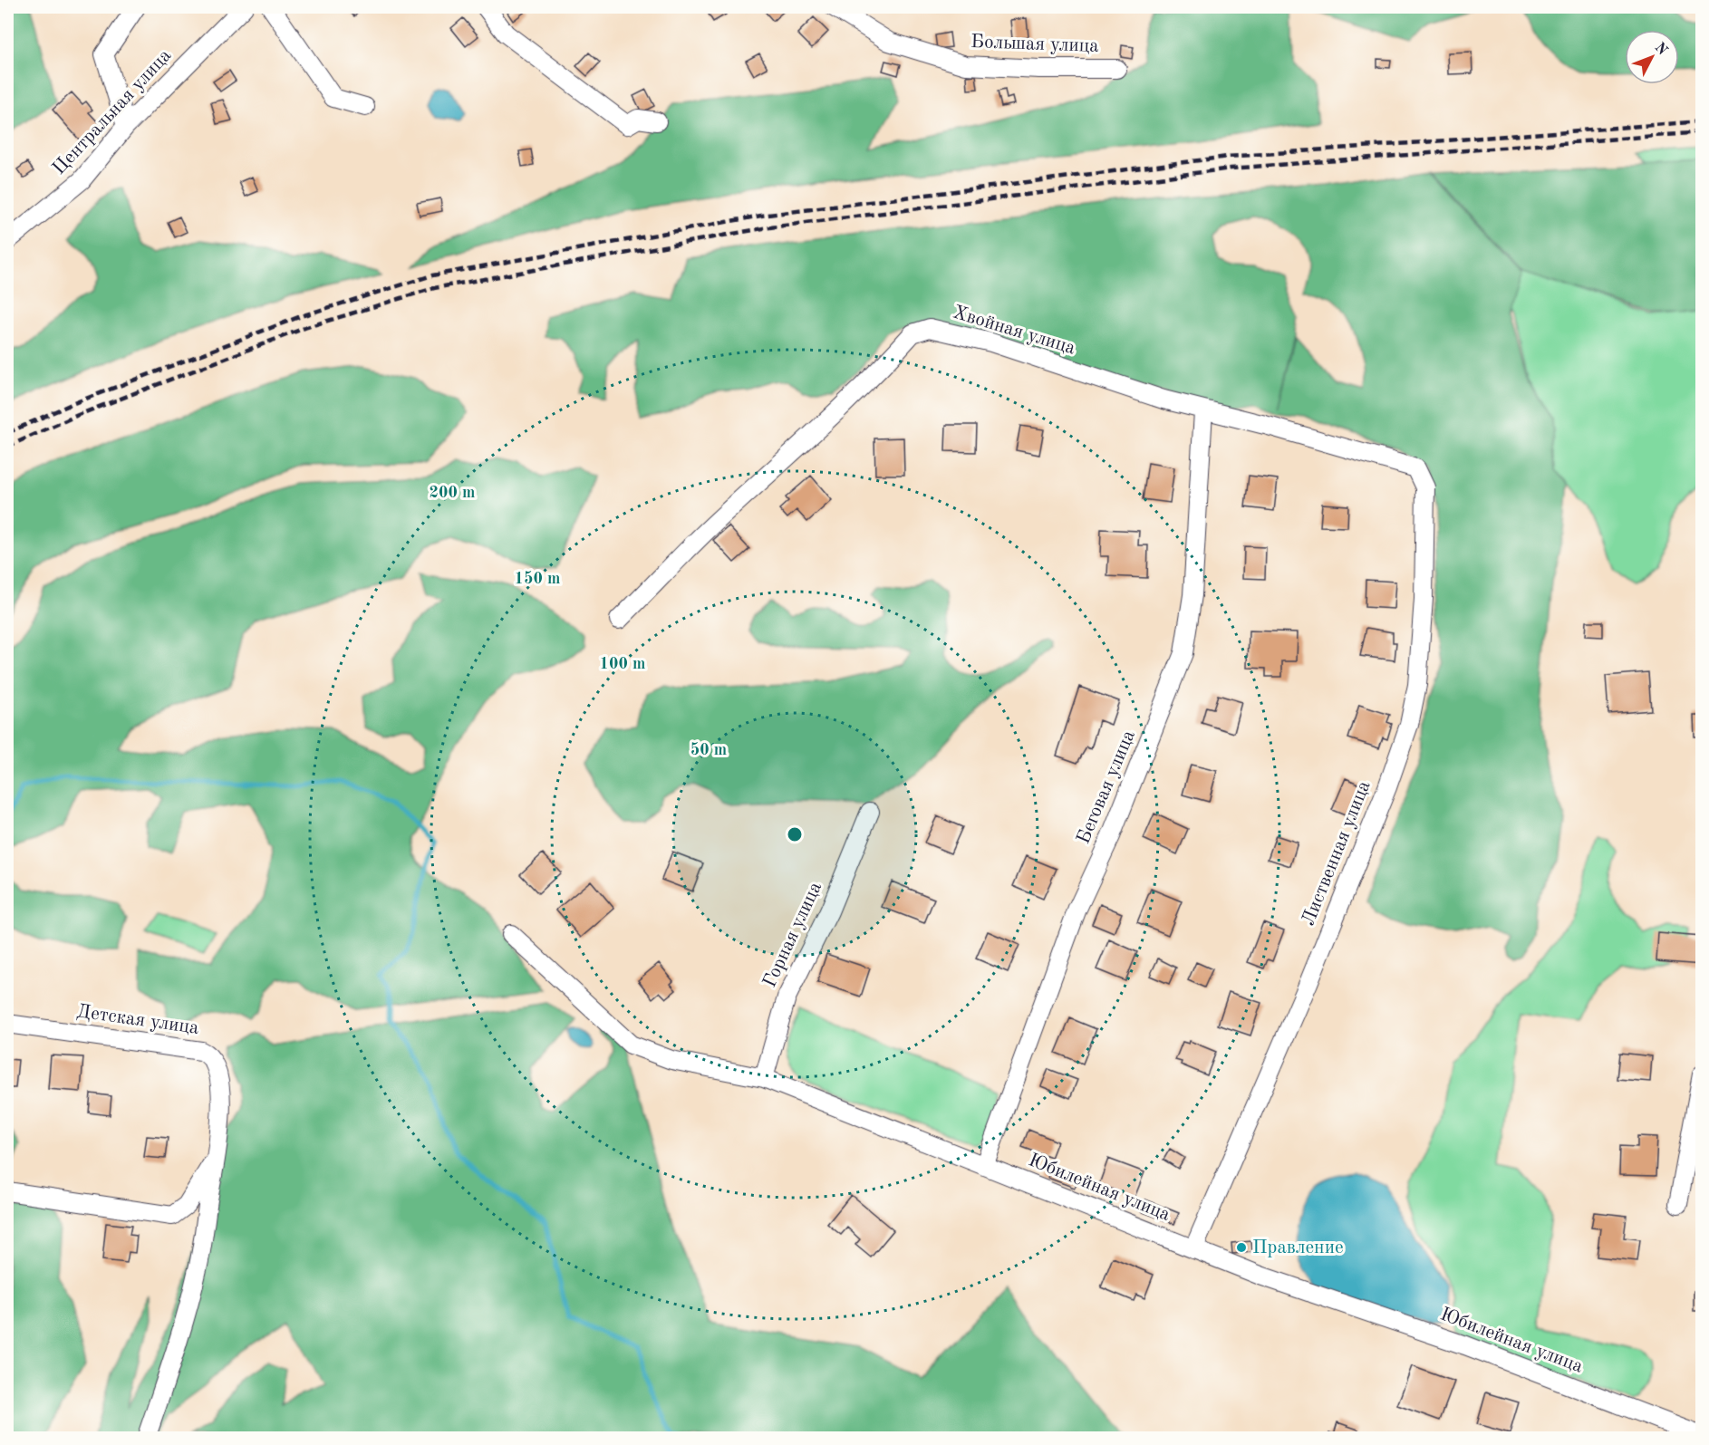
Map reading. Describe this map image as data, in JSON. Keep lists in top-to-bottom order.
{
  "streets": {
    "street": [
      "Большая улица",
      "Центральная улица",
      "Хвойная улица",
      "Беговая улица",
      "Лиственная улица",
      "Горная улица",
      "Детская улица",
      "Юбилейная улица"
    ]
  },
  "crossings": [
    ["Хвойная улица", "Беговая улица"],
    ["Хвойная улица", "Лиственная улица"],
    ["Беговая улица", "Юбилейная улица"],
    ["Лиственная улица", "Юбилейная улица"],
    ["Горная улица", "Юбилейная улица"]
  ],
  "places": ["Правление"],
  "north": "top right",
  "rings": [
    "200 m",
    "150 m",
    "100 m",
    "50 m"
  ]
}
